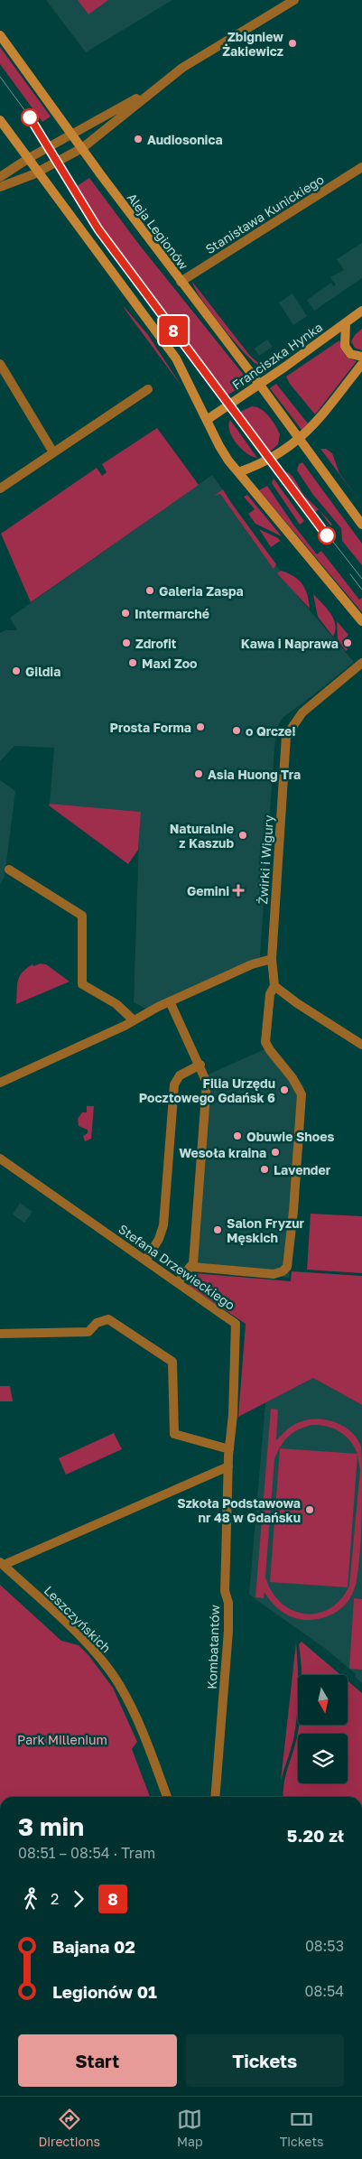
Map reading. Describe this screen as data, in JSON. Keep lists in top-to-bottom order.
{
  "streets": {
    "main road": ["Aleja Legionów", "Franciszka Hynka"],
    "street": [
      "Stanisława Kunickiego",
      "Żwirki i Wigury",
      "Stefana Drzewieckiego",
      "Leszczyńskich",
      "Kombatantów"
    ]
  },
  "crossings": [
    ["Stanisława Kunickiego", "Aleja Legionów"],
    ["Aleja Legionów", "Franciszka Hynka"],
    ["Stefana Drzewieckiego", "Kombatantów"]
  ],
  "parks": ["Park Millenium"],
  "places": {
    "other": [
      "Zbigniew Żakiewicz",
      "Audiosonica",
      "Galeria Zaspa",
      "Intermarché",
      "Zdrofit",
      "Kawa i Naprawa",
      "Maxi Zoo",
      "Gildia",
      "Prosta Forma",
      "o Qrcze!",
      "Asia Huong Tra",
      "Naturalnie z Kaszub",
      "Filia Urzędu Pocztowego Gdańsk 6",
      "Obuwie Shoes",
      "Wesoła kraina",
      "Lavender",
      "Salon Fryzur Męskich",
      "Szkoła Podstawowa nr 48 w Gdańsku"
    ],
    "health": ["Gemini"]
  },
  "lines": ["tram line 8"],
  "north": "bottom",
  "page": {
    "on_map": "8",
    "heading": ["3 min", "08:51 – 08:54 · Tram", "5.20 zł"],
    "legs": ["2", "8"],
    "list": [
      {
        "name": "Bajana 02",
        "value": "08:53"
      },
      {
        "name": "Legionów 01",
        "value": "08:54"
      }
    ],
    "buttons": ["Start", "Tickets"],
    "tabs": ["Directions", "Map", "Tickets"]
  }
}
